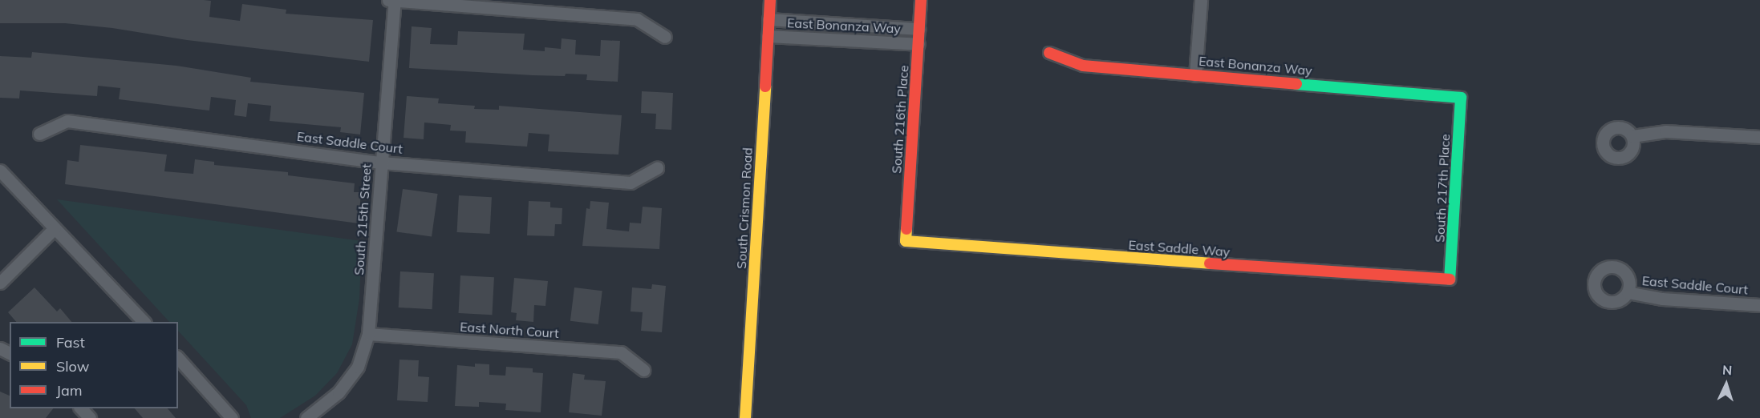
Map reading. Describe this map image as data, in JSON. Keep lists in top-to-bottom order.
{
  "streets": {
    "street": [
      "East Bonanza Way",
      "South 216th Place",
      "East Saddle Court",
      "South 217th Place",
      "South Crismon Road",
      "South 215th Street",
      "East Saddle Way",
      "East North Court"
    ]
  },
  "crossings": [
    ["East Bonanza Way", "South 216th Place"],
    ["East Bonanza Way", "South 217th Place"],
    ["East Bonanza Way", "South Crismon Road"],
    ["South 216th Place", "East Saddle Way"],
    ["East Saddle Court", "South 215th Street"],
    ["South 217th Place", "East Saddle Way"],
    ["South 215th Street", "East North Court"]
  ],
  "legend": ["Fast", "Slow", "Jam"],
  "north": "top"
}
